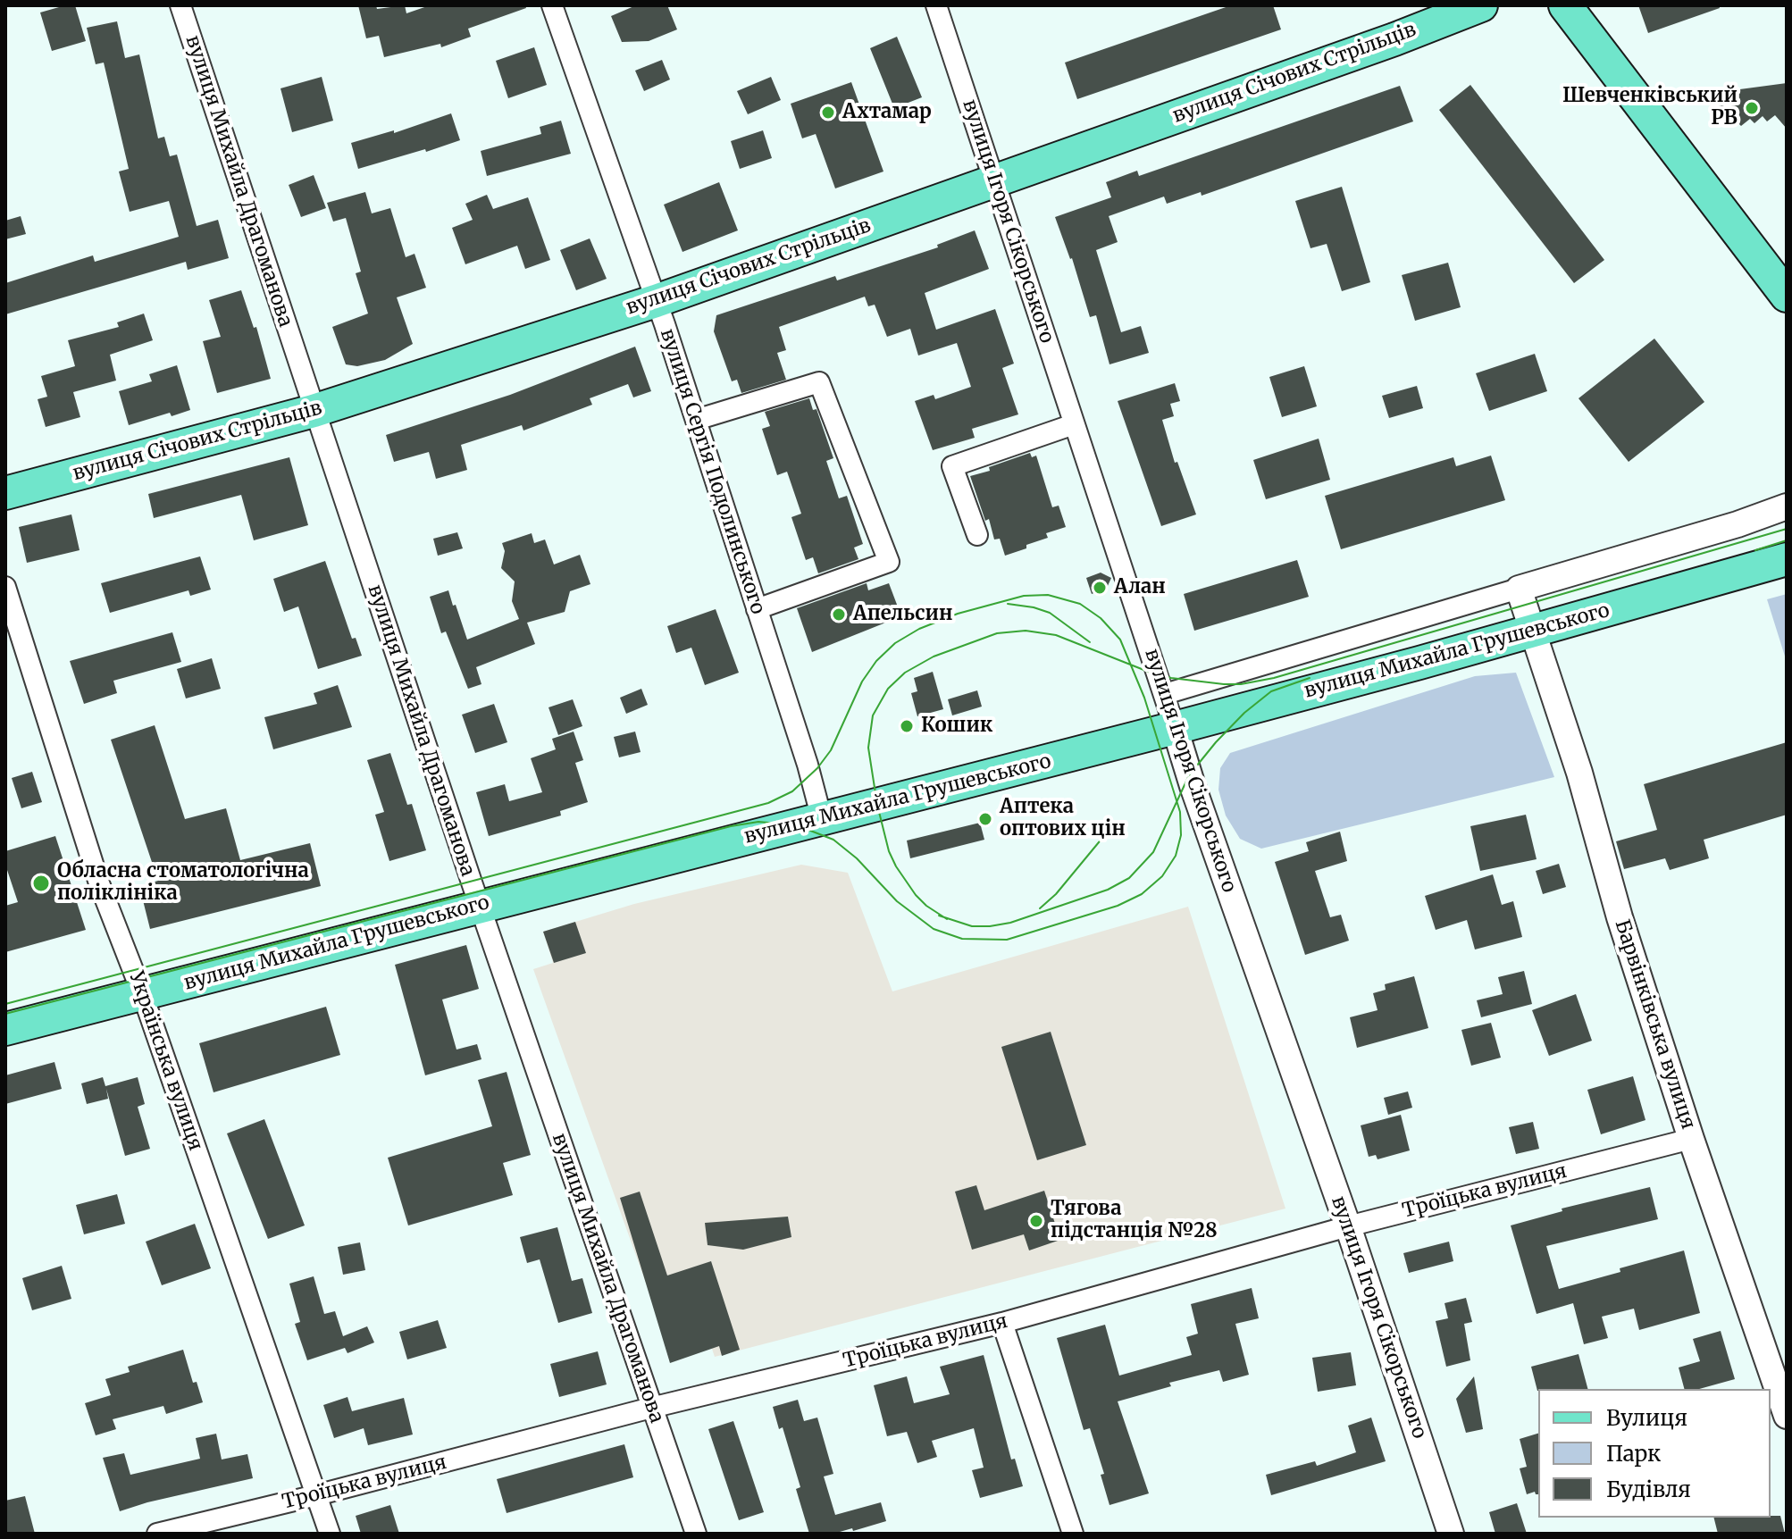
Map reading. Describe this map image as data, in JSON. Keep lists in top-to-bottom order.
{
  "streets": {
    "main road": ["вулиця Січових Стрільців", "вулиця Михайла Грушевського"],
    "street": [
      "вулиця Михайла Драгоманова",
      "вулиця Ігоря Сікорського",
      "вулиця Сергія Подолинського",
      "Барвінківська вулиця",
      "Українська вулиця",
      "Троїцька вулиця"
    ]
  },
  "crossings": [
    ["вулиця Січових Стрільців", "вулиця Михайла Драгоманова"],
    ["вулиця Січових Стрільців", "вулиця Ігоря Сікорського"],
    ["вулиця Січових Стрільців", "вулиця Сергія Подолинського"],
    ["вулиця Михайла Драгоманова", "вулиця Михайла Грушевського"],
    ["вулиця Михайла Драгоманова", "Троїцька вулиця"],
    ["вулиця Ігоря Сікорського", "вулиця Михайла Грушевського"],
    ["вулиця Ігоря Сікорського", "Троїцька вулиця"],
    ["вулиця Сергія Подолинського", "вулиця Михайла Грушевського"],
    ["вулиця Михайла Грушевського", "Барвінківська вулиця"],
    ["вулиця Михайла Грушевського", "Українська вулиця"],
    ["Барвінківська вулиця", "Троїцька вулиця"],
    ["Українська вулиця", "Троїцька вулиця"]
  ],
  "places": [
    "Шевченківський РВ",
    "Ахтамар",
    "Алан",
    "Апельсин",
    "Кошик",
    "Аптека оптових цін",
    "Обласна стоматологічна поліклініка",
    "Тягова пiдстанцiя №28"
  ],
  "legend": ["Вулиця", "Парк", "Будівля"]
}
